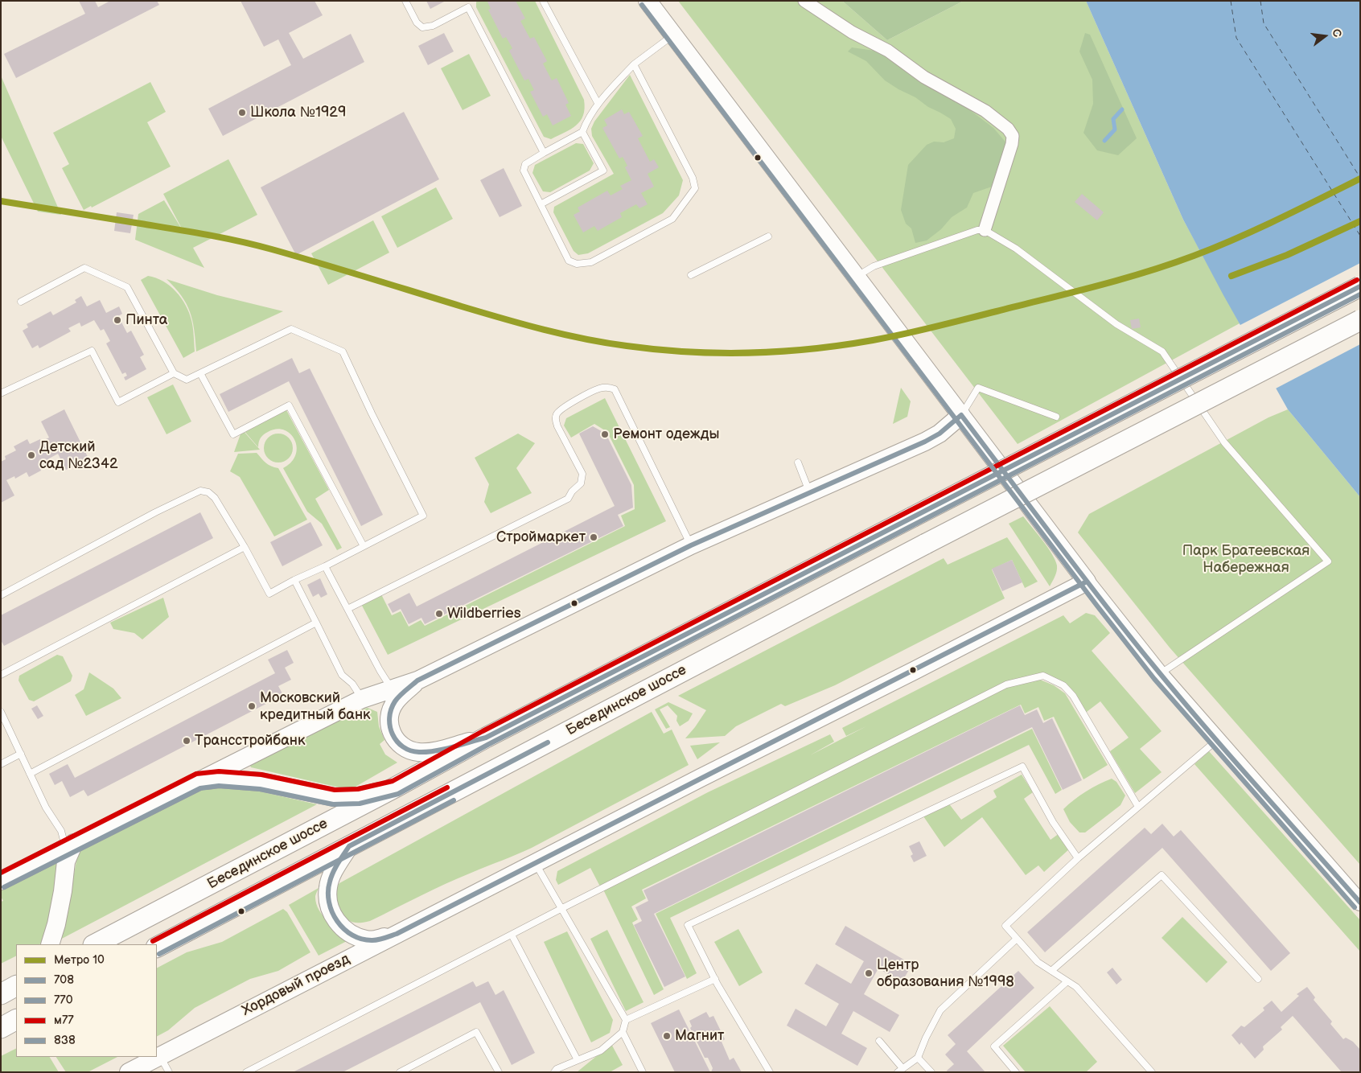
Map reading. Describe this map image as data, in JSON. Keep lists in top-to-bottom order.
{
  "streets": {
    "main road": ["Бесединское шоссе", "Хордовый проезд"]
  },
  "parks": ["Парк Братеевская Набережная"],
  "places": [
    "Школа №1929",
    "Пинта",
    "Ремонт одежды",
    "Детский сад №2342",
    "Строймаркет",
    "Wildberries",
    "Московский кредитный банк",
    "Трансстройбанк",
    "Центр образования №1998",
    "Магнит"
  ],
  "lines": [
    "transit line 838",
    "metro line 10",
    "transit line м77",
    "transit line 708",
    "transit line 770"
  ],
  "legend": [
    "Метро 10",
    "708",
    "770",
    "м77",
    "838"
  ],
  "north": "right"
}
